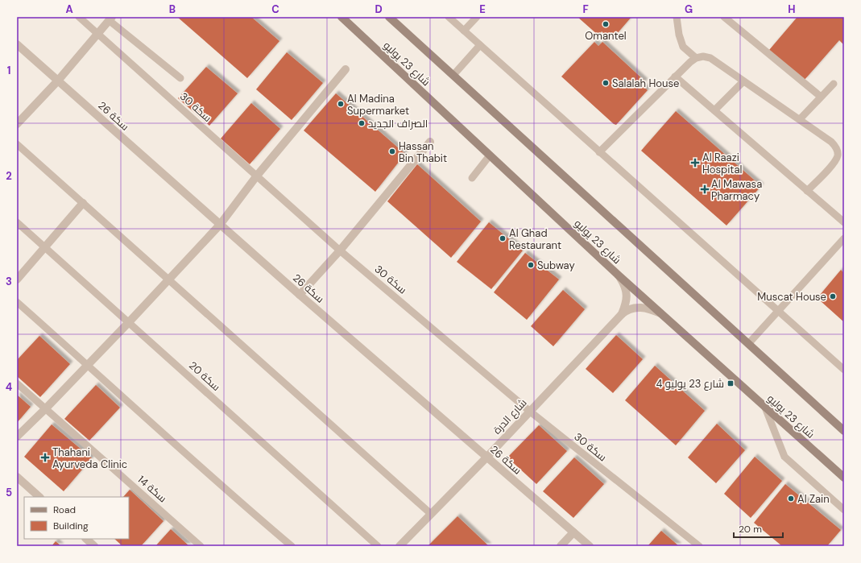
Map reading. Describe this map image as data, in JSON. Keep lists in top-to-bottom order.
{
  "streets": {
    "main road": ["شارع 23 يوليو"],
    "street": ["سكة 26", "شارع الدرة"],
    "lane": ["سكة 30", "سكة 20", "سكة 14"]
  },
  "crossings": [
    ["شارع 23 يوليو", "شارع الدرة"],
    ["سكة 30", "شارع الدرة"],
    ["سكة 26", "شارع الدرة"]
  ],
  "places": {
    "other": [
      "Omantel",
      "Salalah House",
      "Al Madina Supermarket",
      "الصراف الجديد",
      "Hassan Bin Thabit",
      "Al Ghad Restaurant",
      "Subway",
      "Muscat House",
      "Al Zain"
    ],
    "health": ["Al Raazi Hospital", "Al Mawasa Pharmacy", "Thahani Ayurveda Clinic"],
    "transit": ["شارع 23 يوليو 4"]
  },
  "legend": ["Road", "Building"],
  "scale_bar": "20 m",
  "grid": {
    "columns": [
      "A",
      "B",
      "C",
      "D",
      "E",
      "F",
      "G",
      "H"
    ],
    "rows": [
      "1",
      "2",
      "3",
      "4",
      "5"
    ]
  }
}
